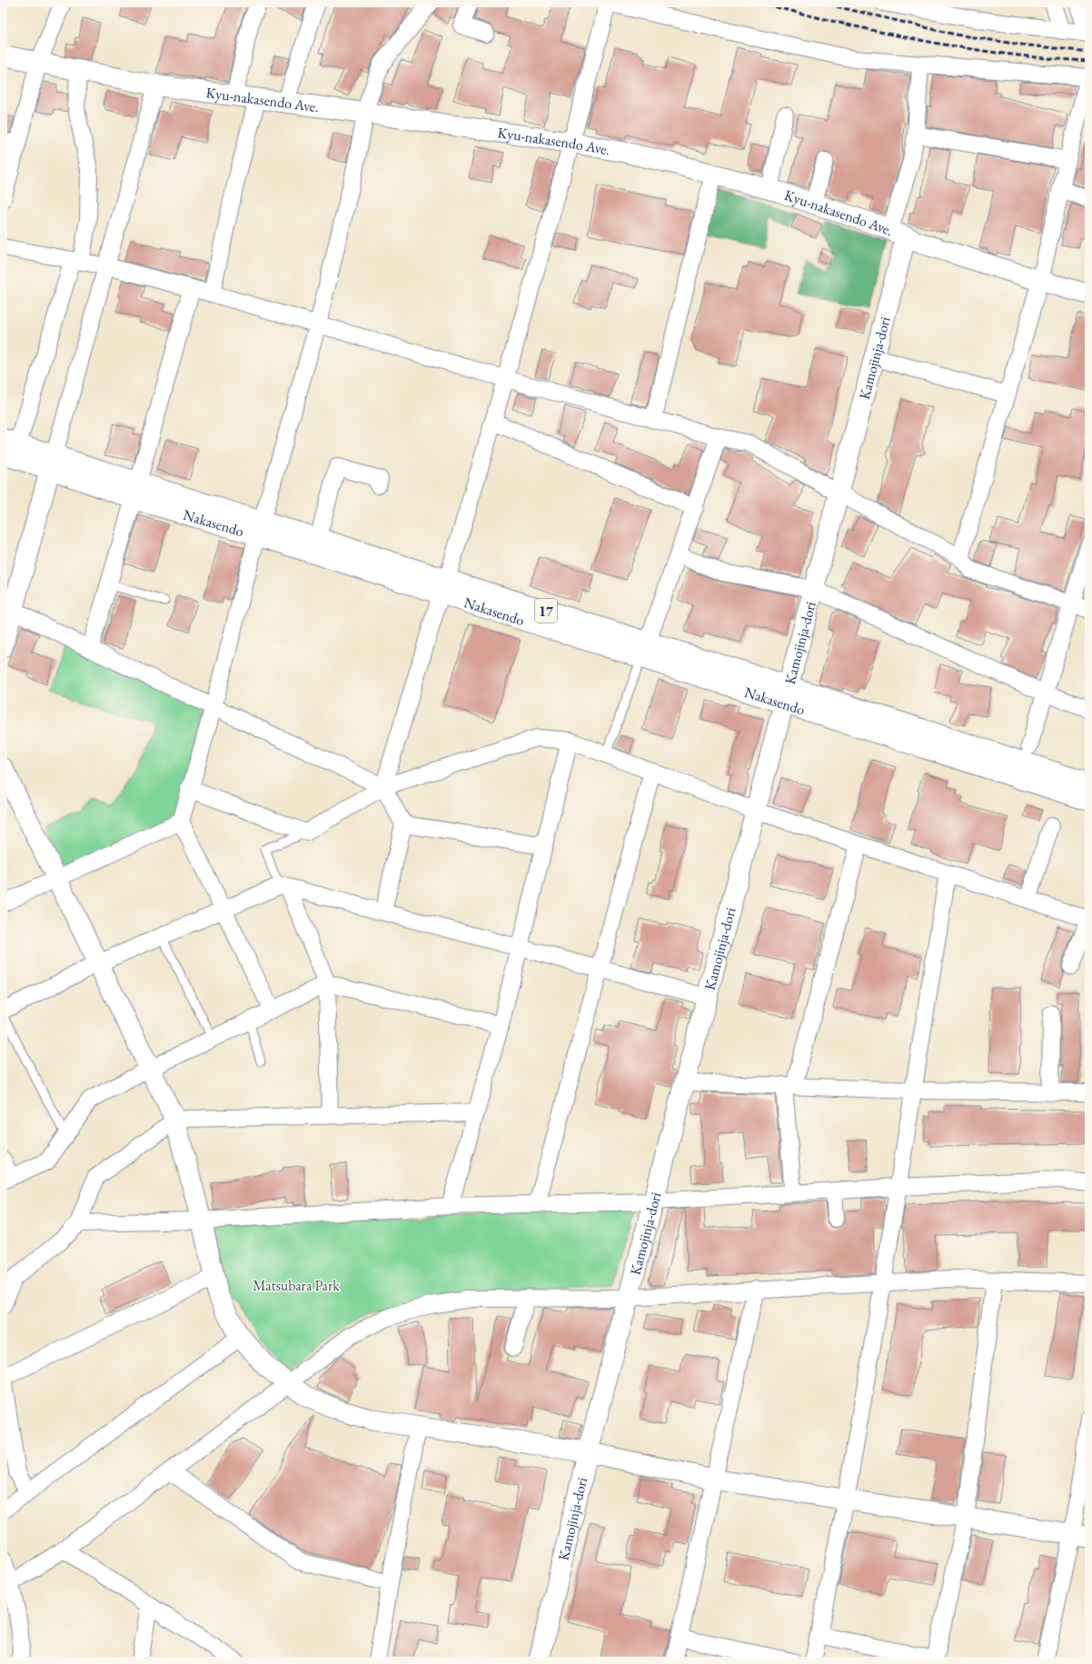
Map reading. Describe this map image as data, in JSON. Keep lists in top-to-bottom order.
{
  "streets": {
    "main road": [
      "Kyu-nakasendo Ave.",
      "Kamojinja-dori",
      "Nakasendo",
      "17"
    ]
  },
  "crossings": [
    ["Kyu-nakasendo Ave.", "Kamojinja-dori"],
    ["Kamojinja-dori", "Nakasendo"]
  ],
  "parks": ["Matsubara Park"]
}
